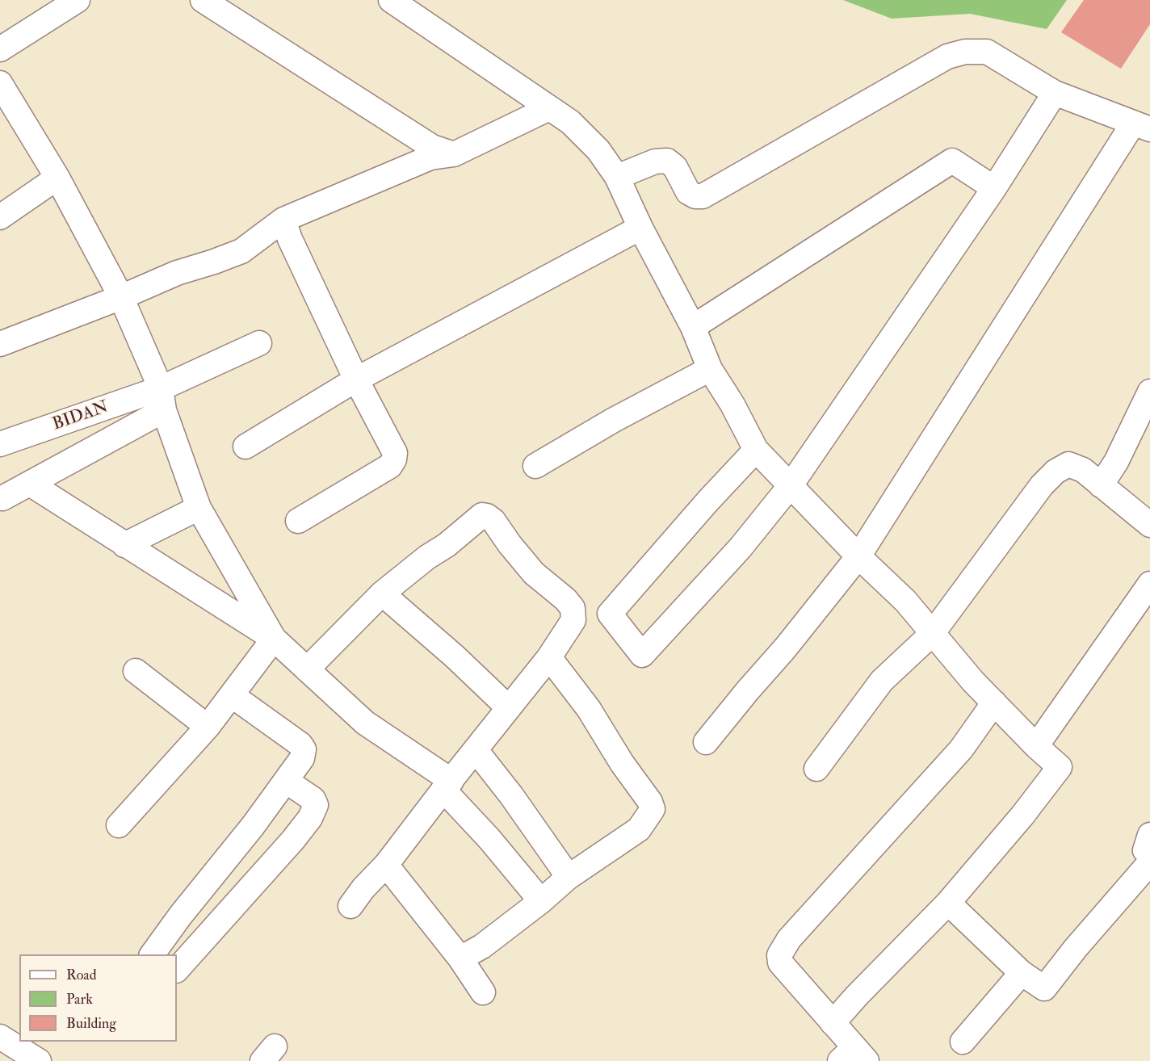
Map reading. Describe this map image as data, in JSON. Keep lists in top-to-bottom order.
{
  "streets": {
    "street": ["BIDAN"]
  },
  "legend": ["Road", "Park", "Building"]
}
